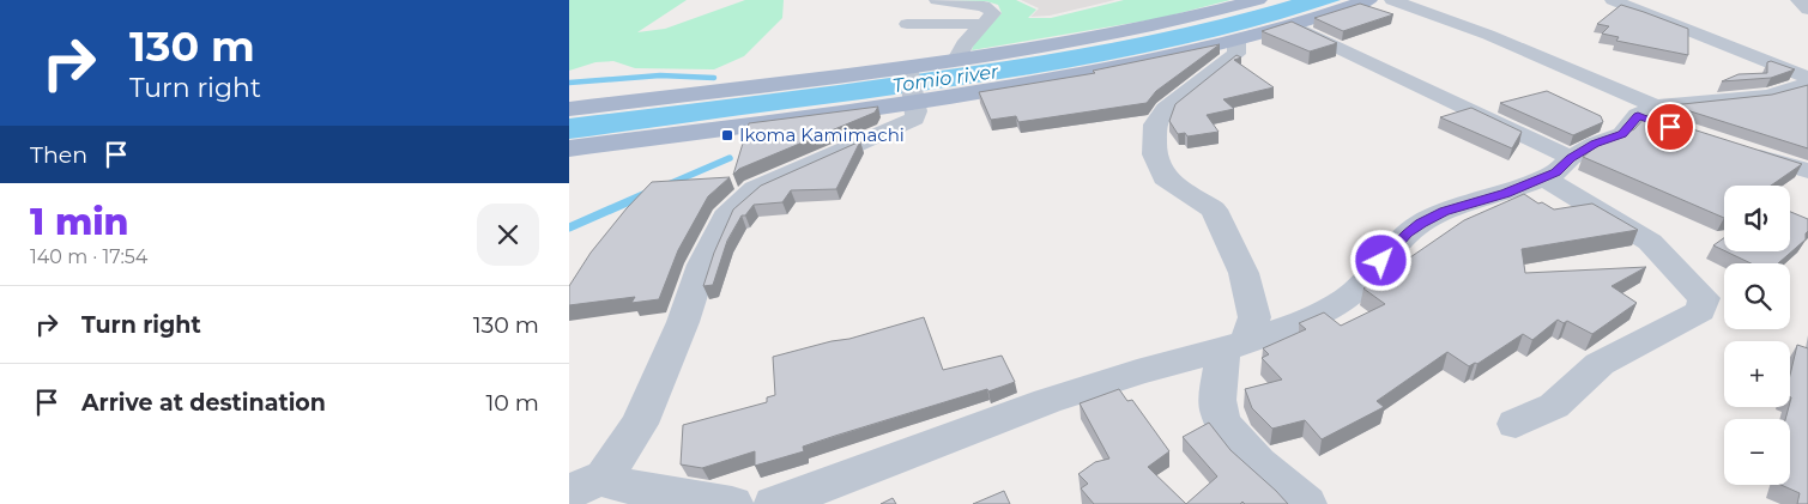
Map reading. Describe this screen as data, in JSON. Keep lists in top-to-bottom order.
{
  "water": ["Tomio river"],
  "places": {
    "transit": ["Ikoma Kamimachi"]
  },
  "page": {
    "turn": ["130 m", "Turn right"],
    "then": "Then",
    "heading": ["1 min", "140 m · 17:54"],
    "map_buttons": ["+", "−"],
    "list": [
      {
        "name": "Turn right",
        "value": "130 m"
      },
      {
        "name": "Arrive at destination",
        "value": "10 m"
      }
    ]
  }
}
